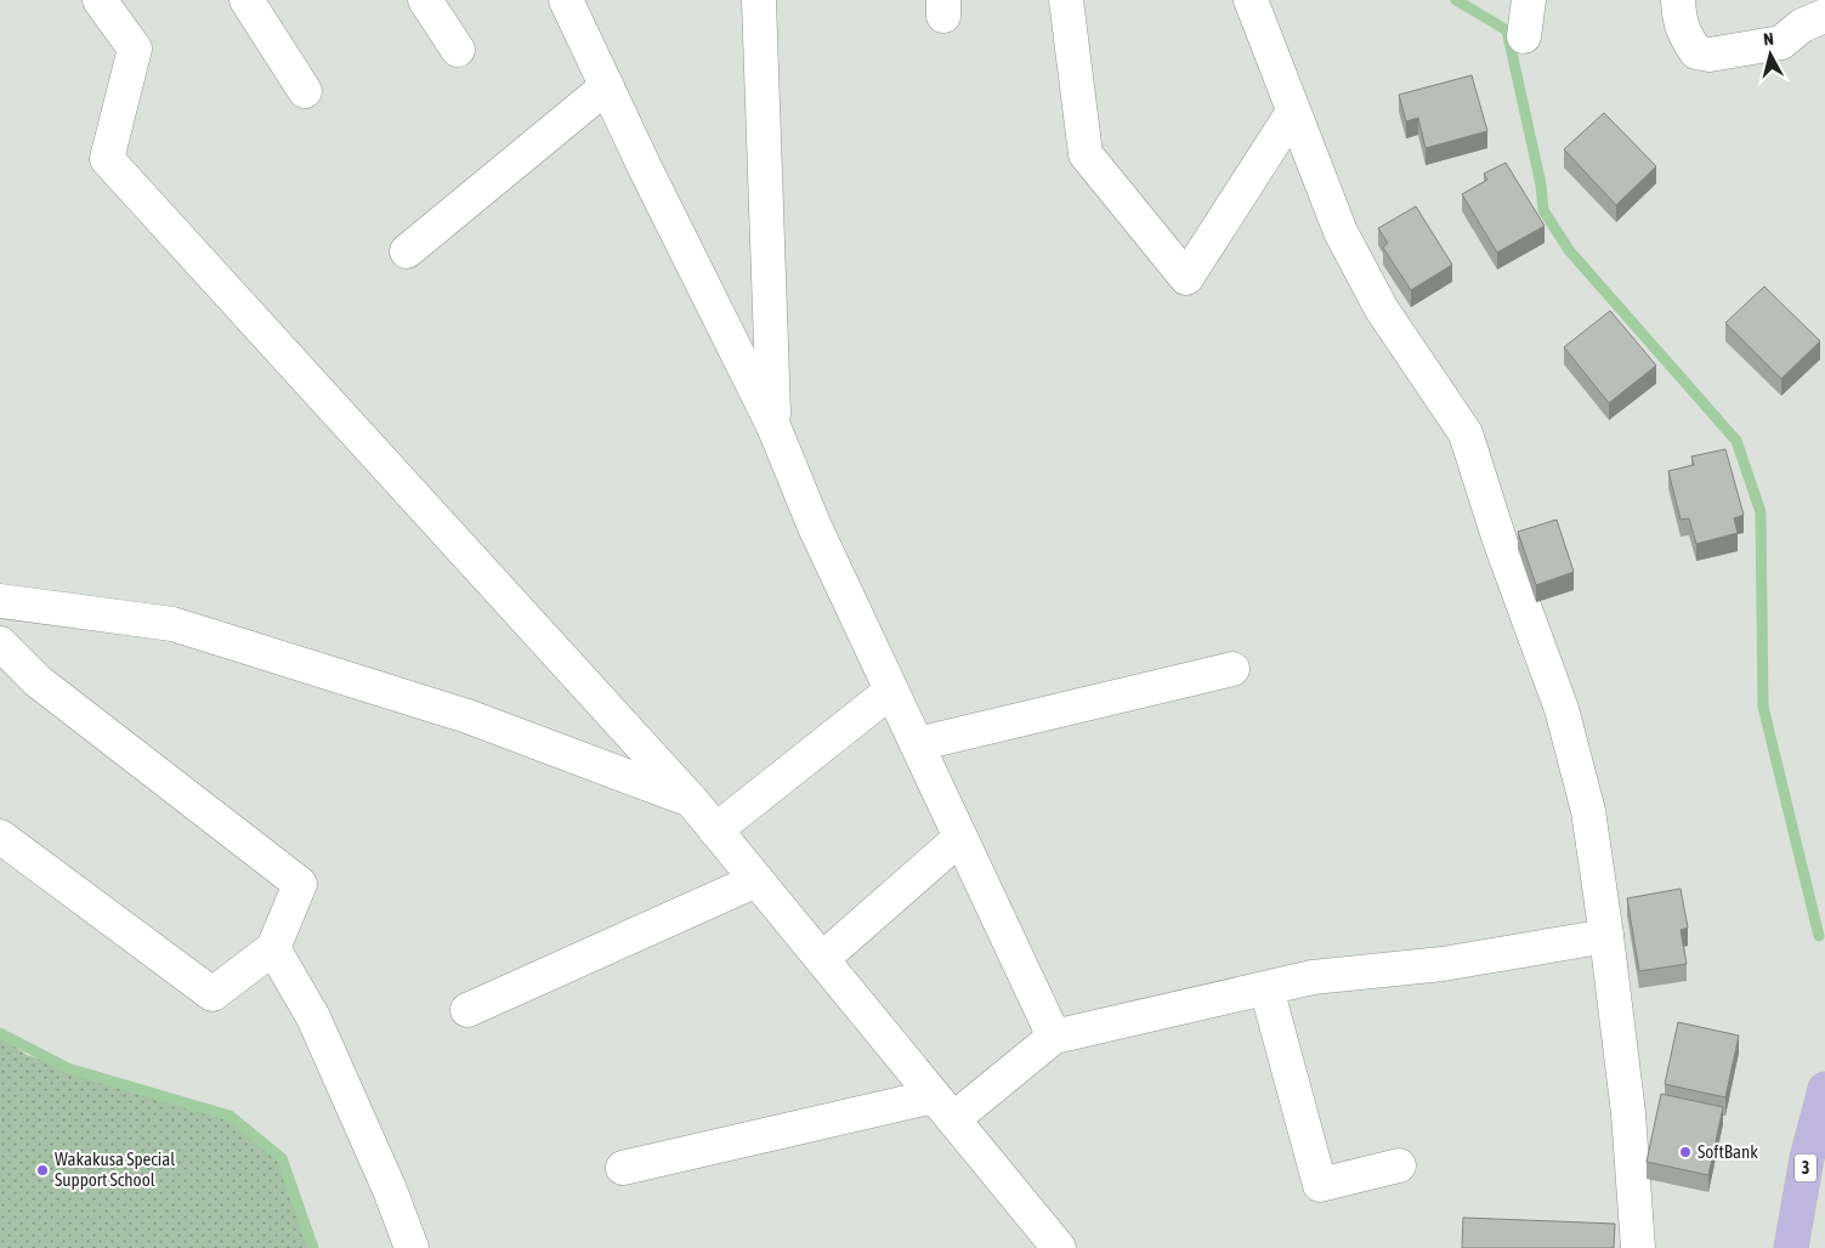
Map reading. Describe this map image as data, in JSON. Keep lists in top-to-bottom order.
{
  "streets": {
    "main road": ["3"]
  },
  "places": ["SoftBank", "Wakakusa Special Support School"],
  "north": "top"
}
